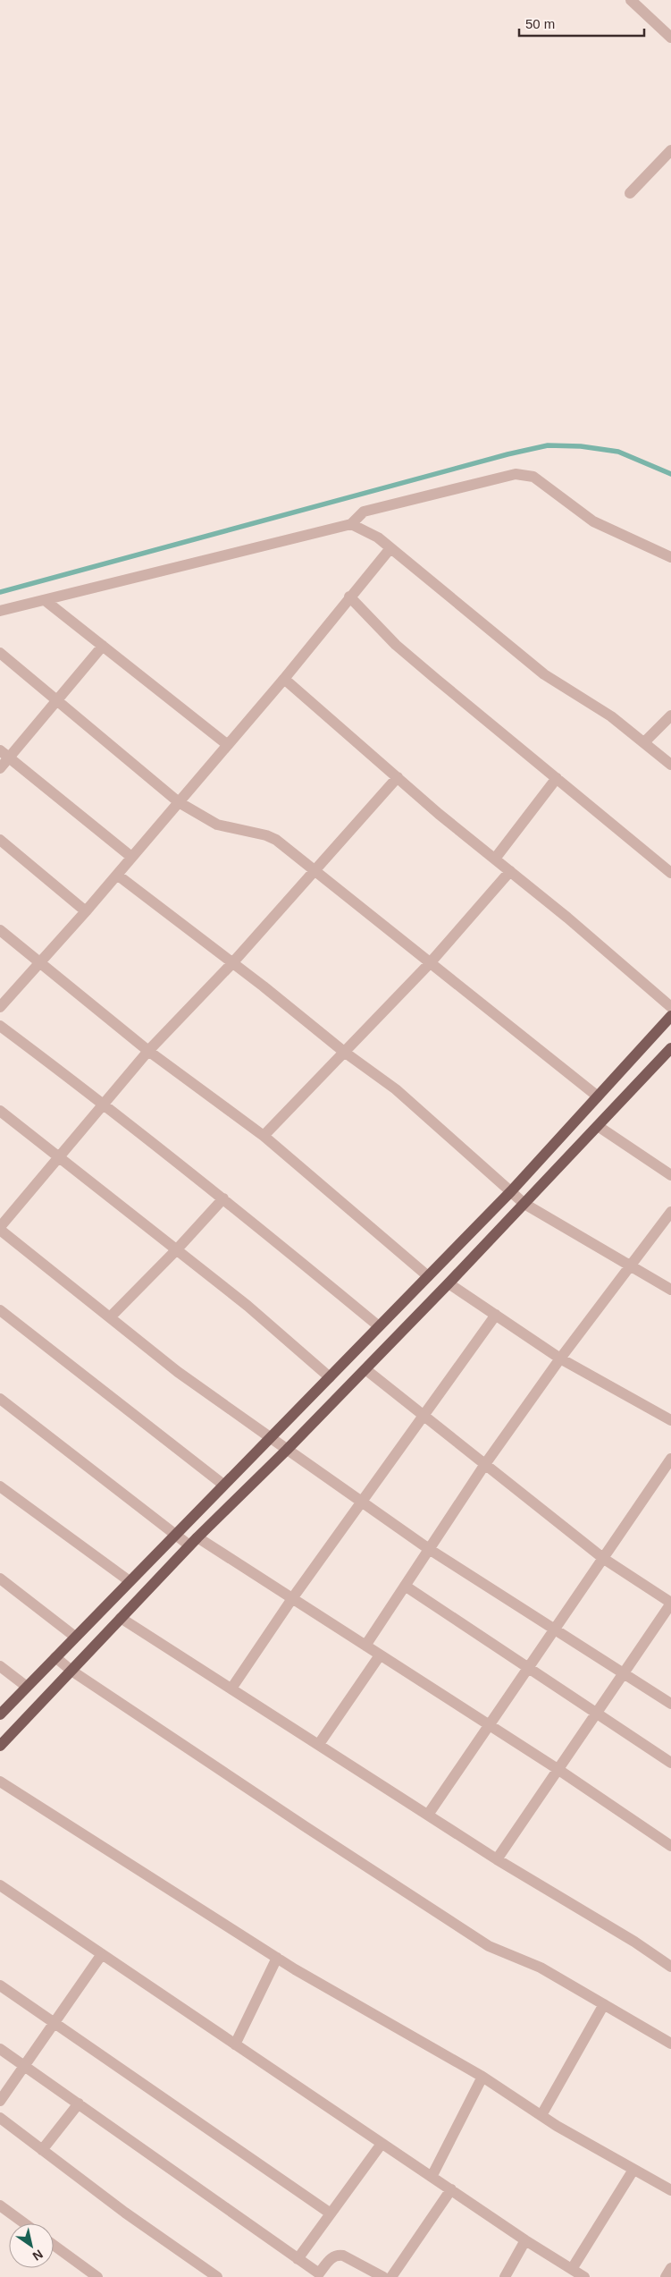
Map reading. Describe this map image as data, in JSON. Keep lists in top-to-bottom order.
{
  "scale_bar": "50 m",
  "north": "bottom right"
}
